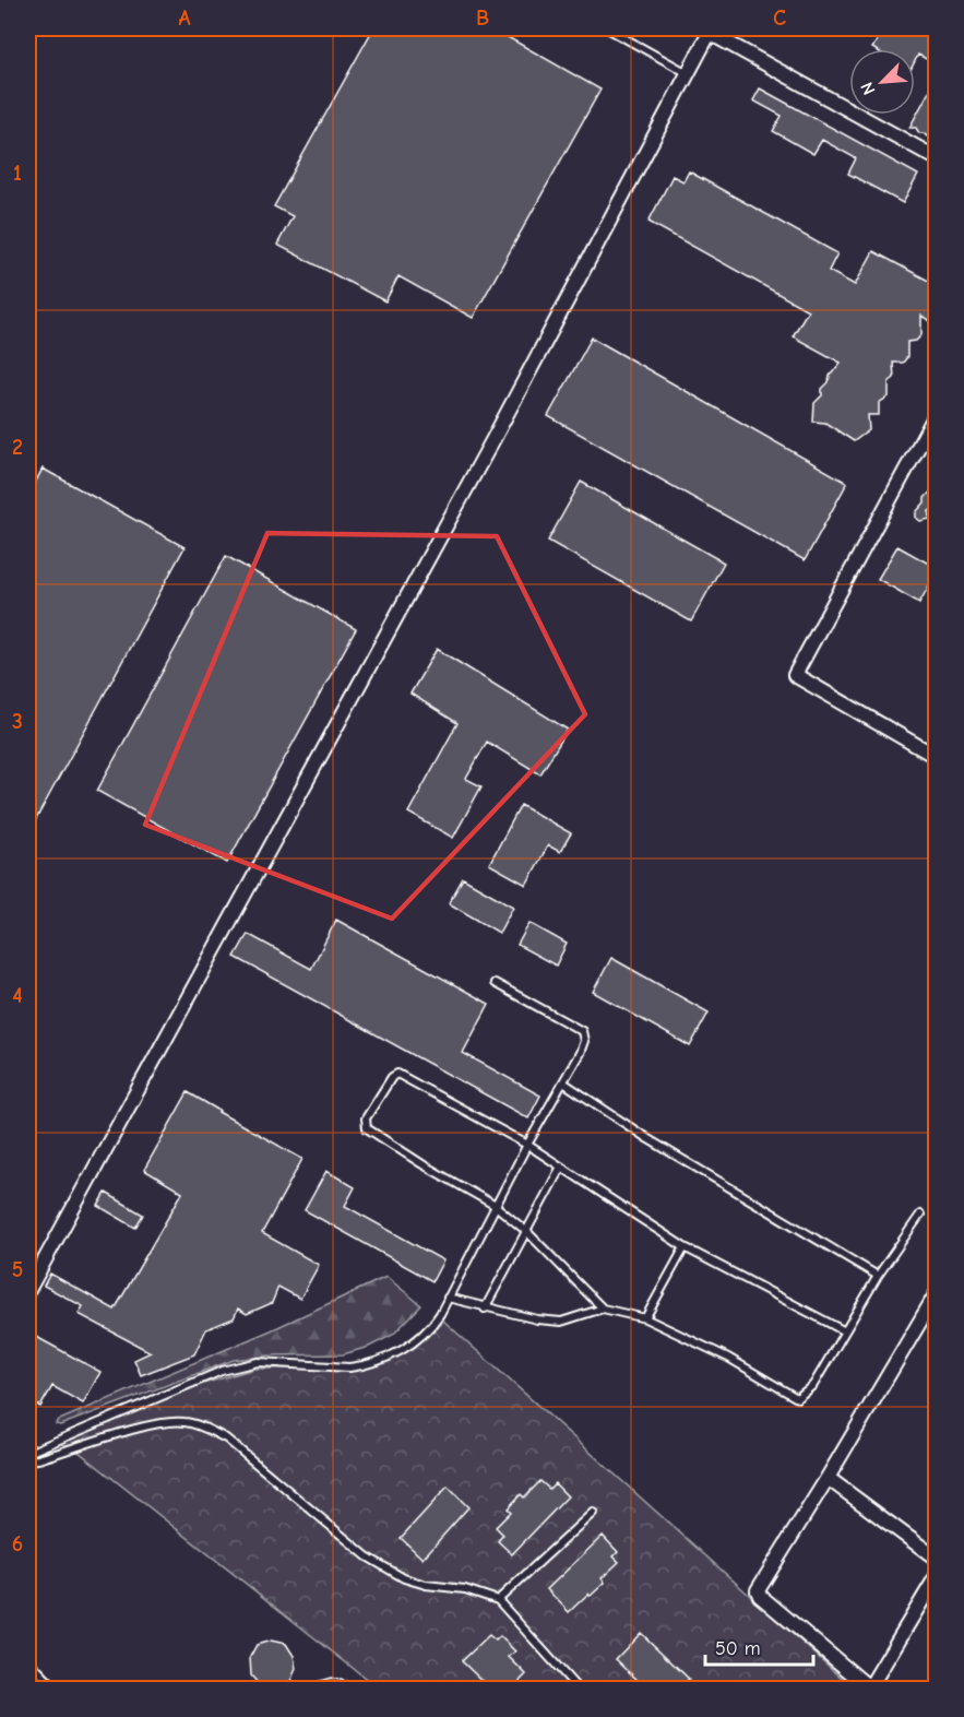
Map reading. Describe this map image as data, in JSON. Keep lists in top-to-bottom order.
{
  "scale_bar": "50 m",
  "north": "bottom left",
  "grid": {
    "columns": ["A", "B", "C"],
    "rows": [
      "1",
      "2",
      "3",
      "4",
      "5",
      "6"
    ]
  }
}
